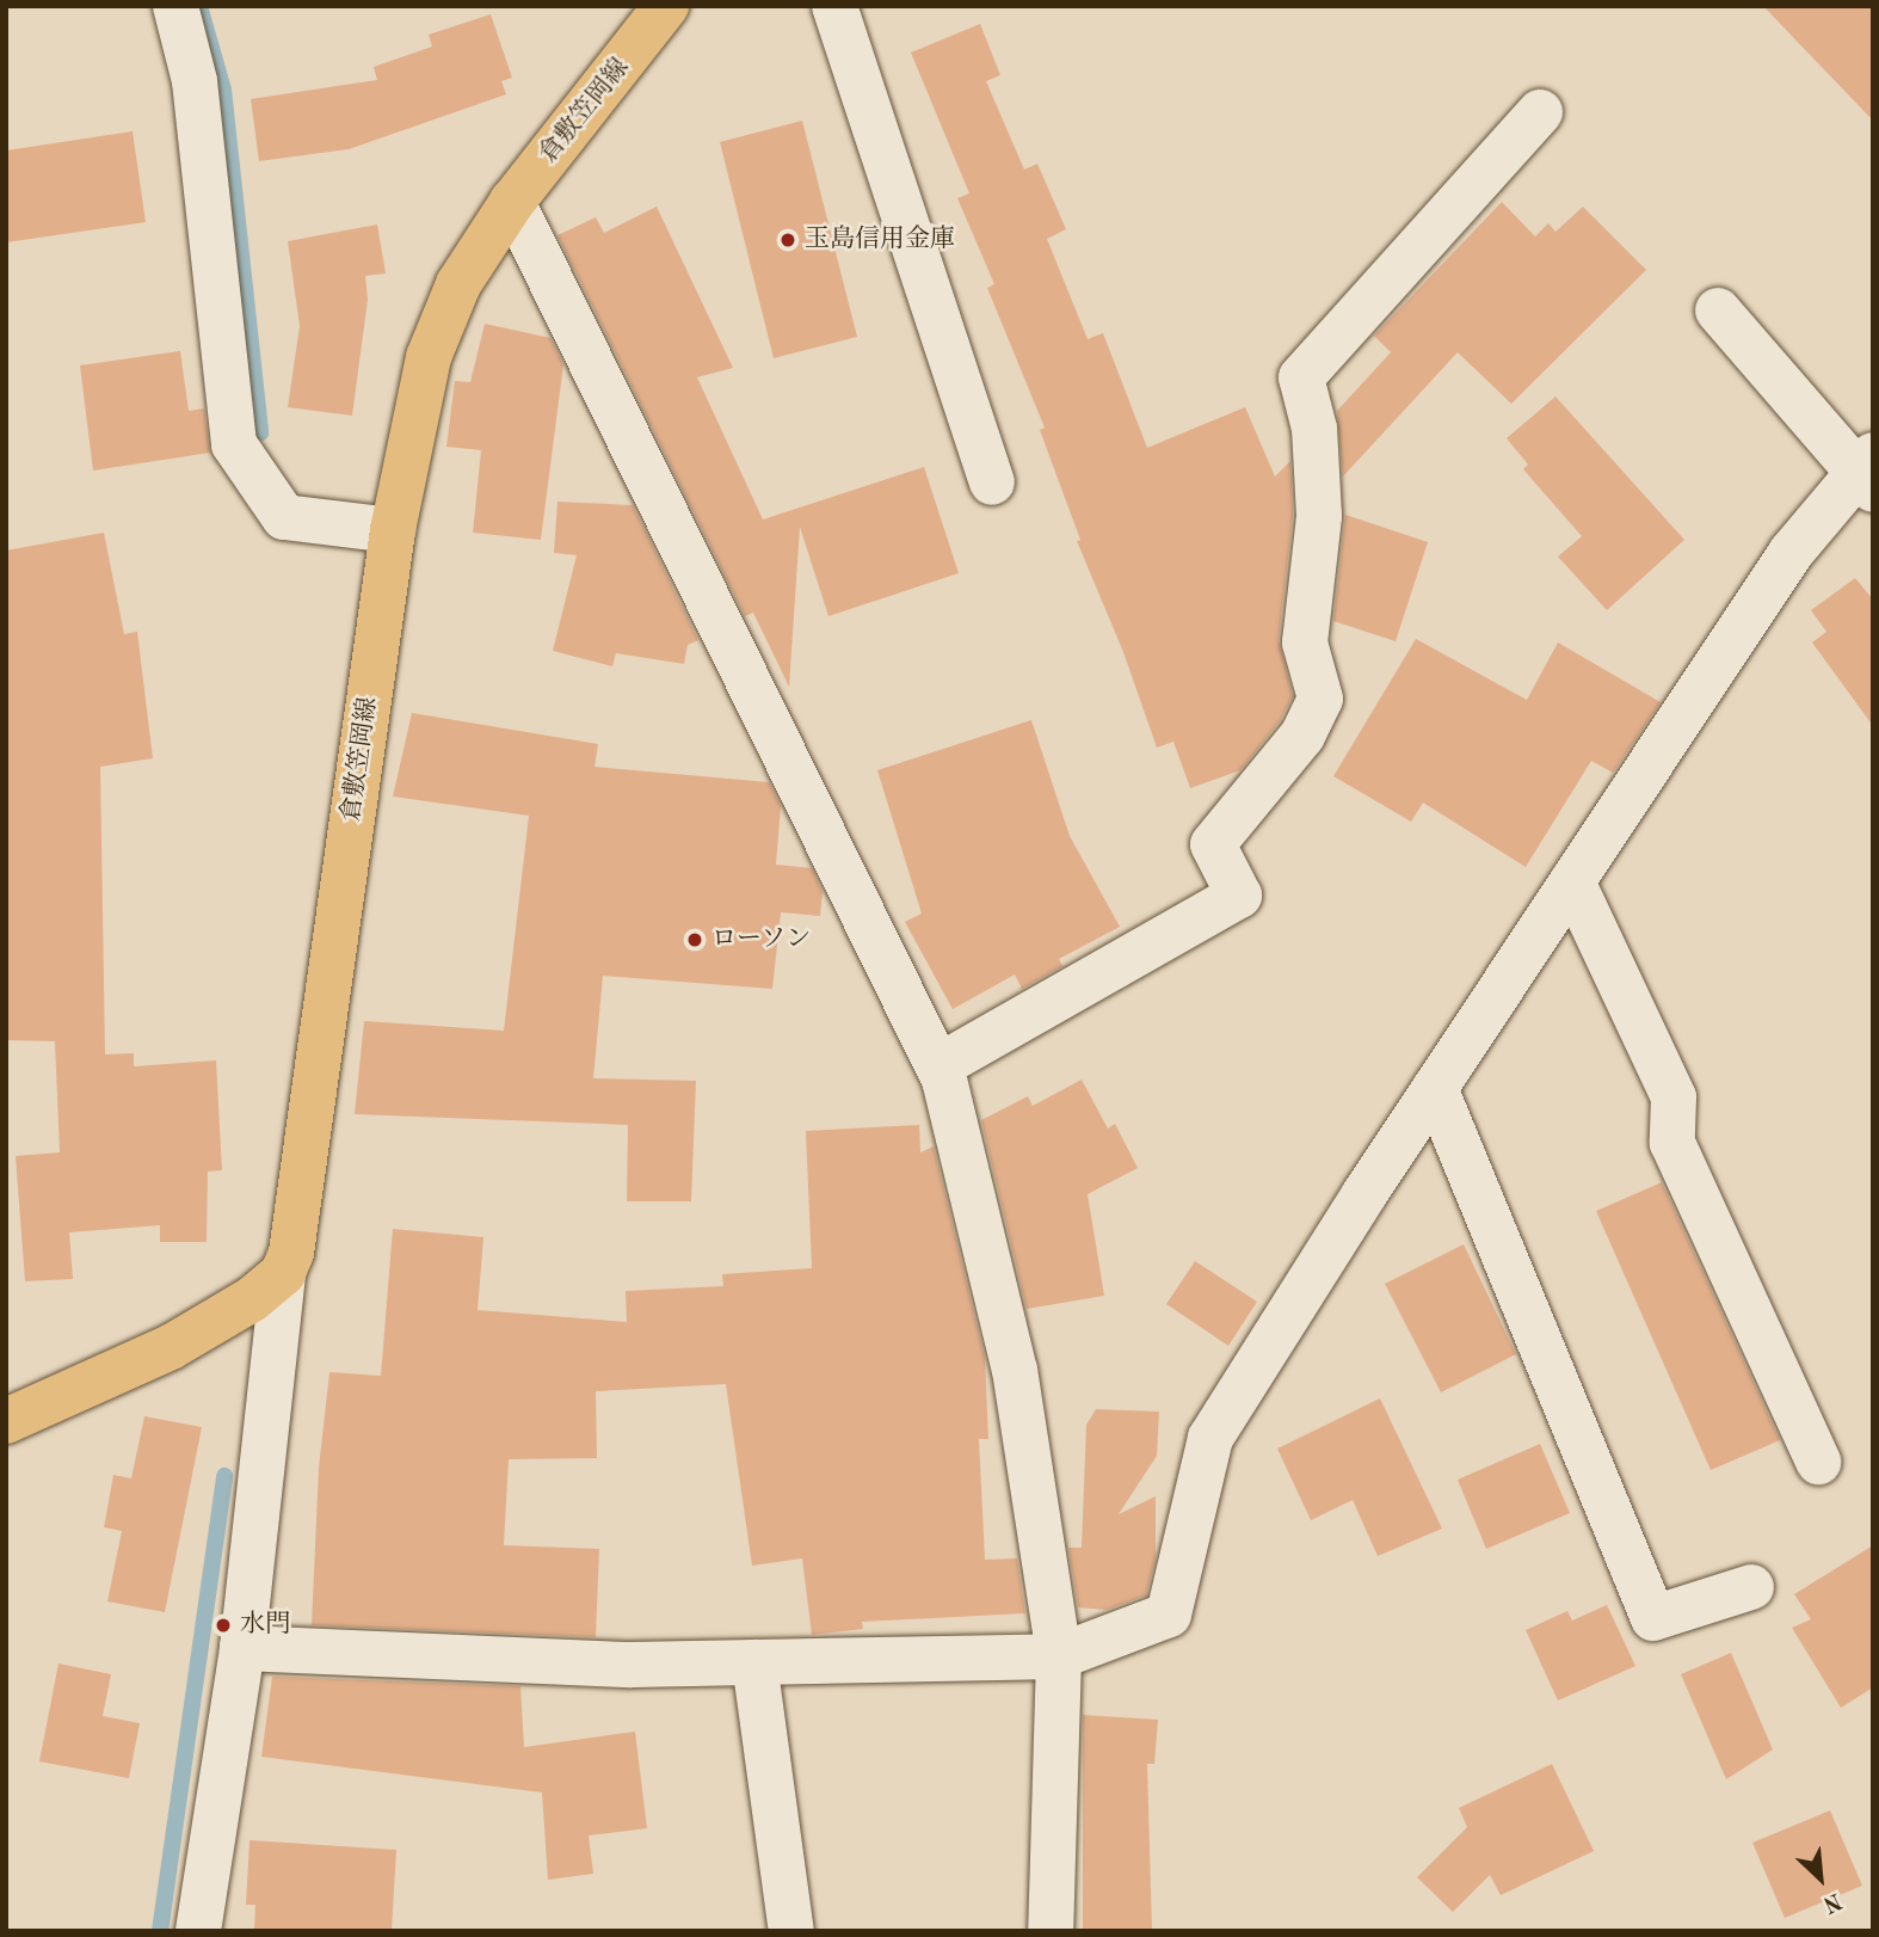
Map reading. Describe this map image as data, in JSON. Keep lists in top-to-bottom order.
{
  "streets": {
    "main road": ["倉敷笠岡線"]
  },
  "places": ["玉島信用金庫", "ローソン", "水門"],
  "north": "bottom right"
}
